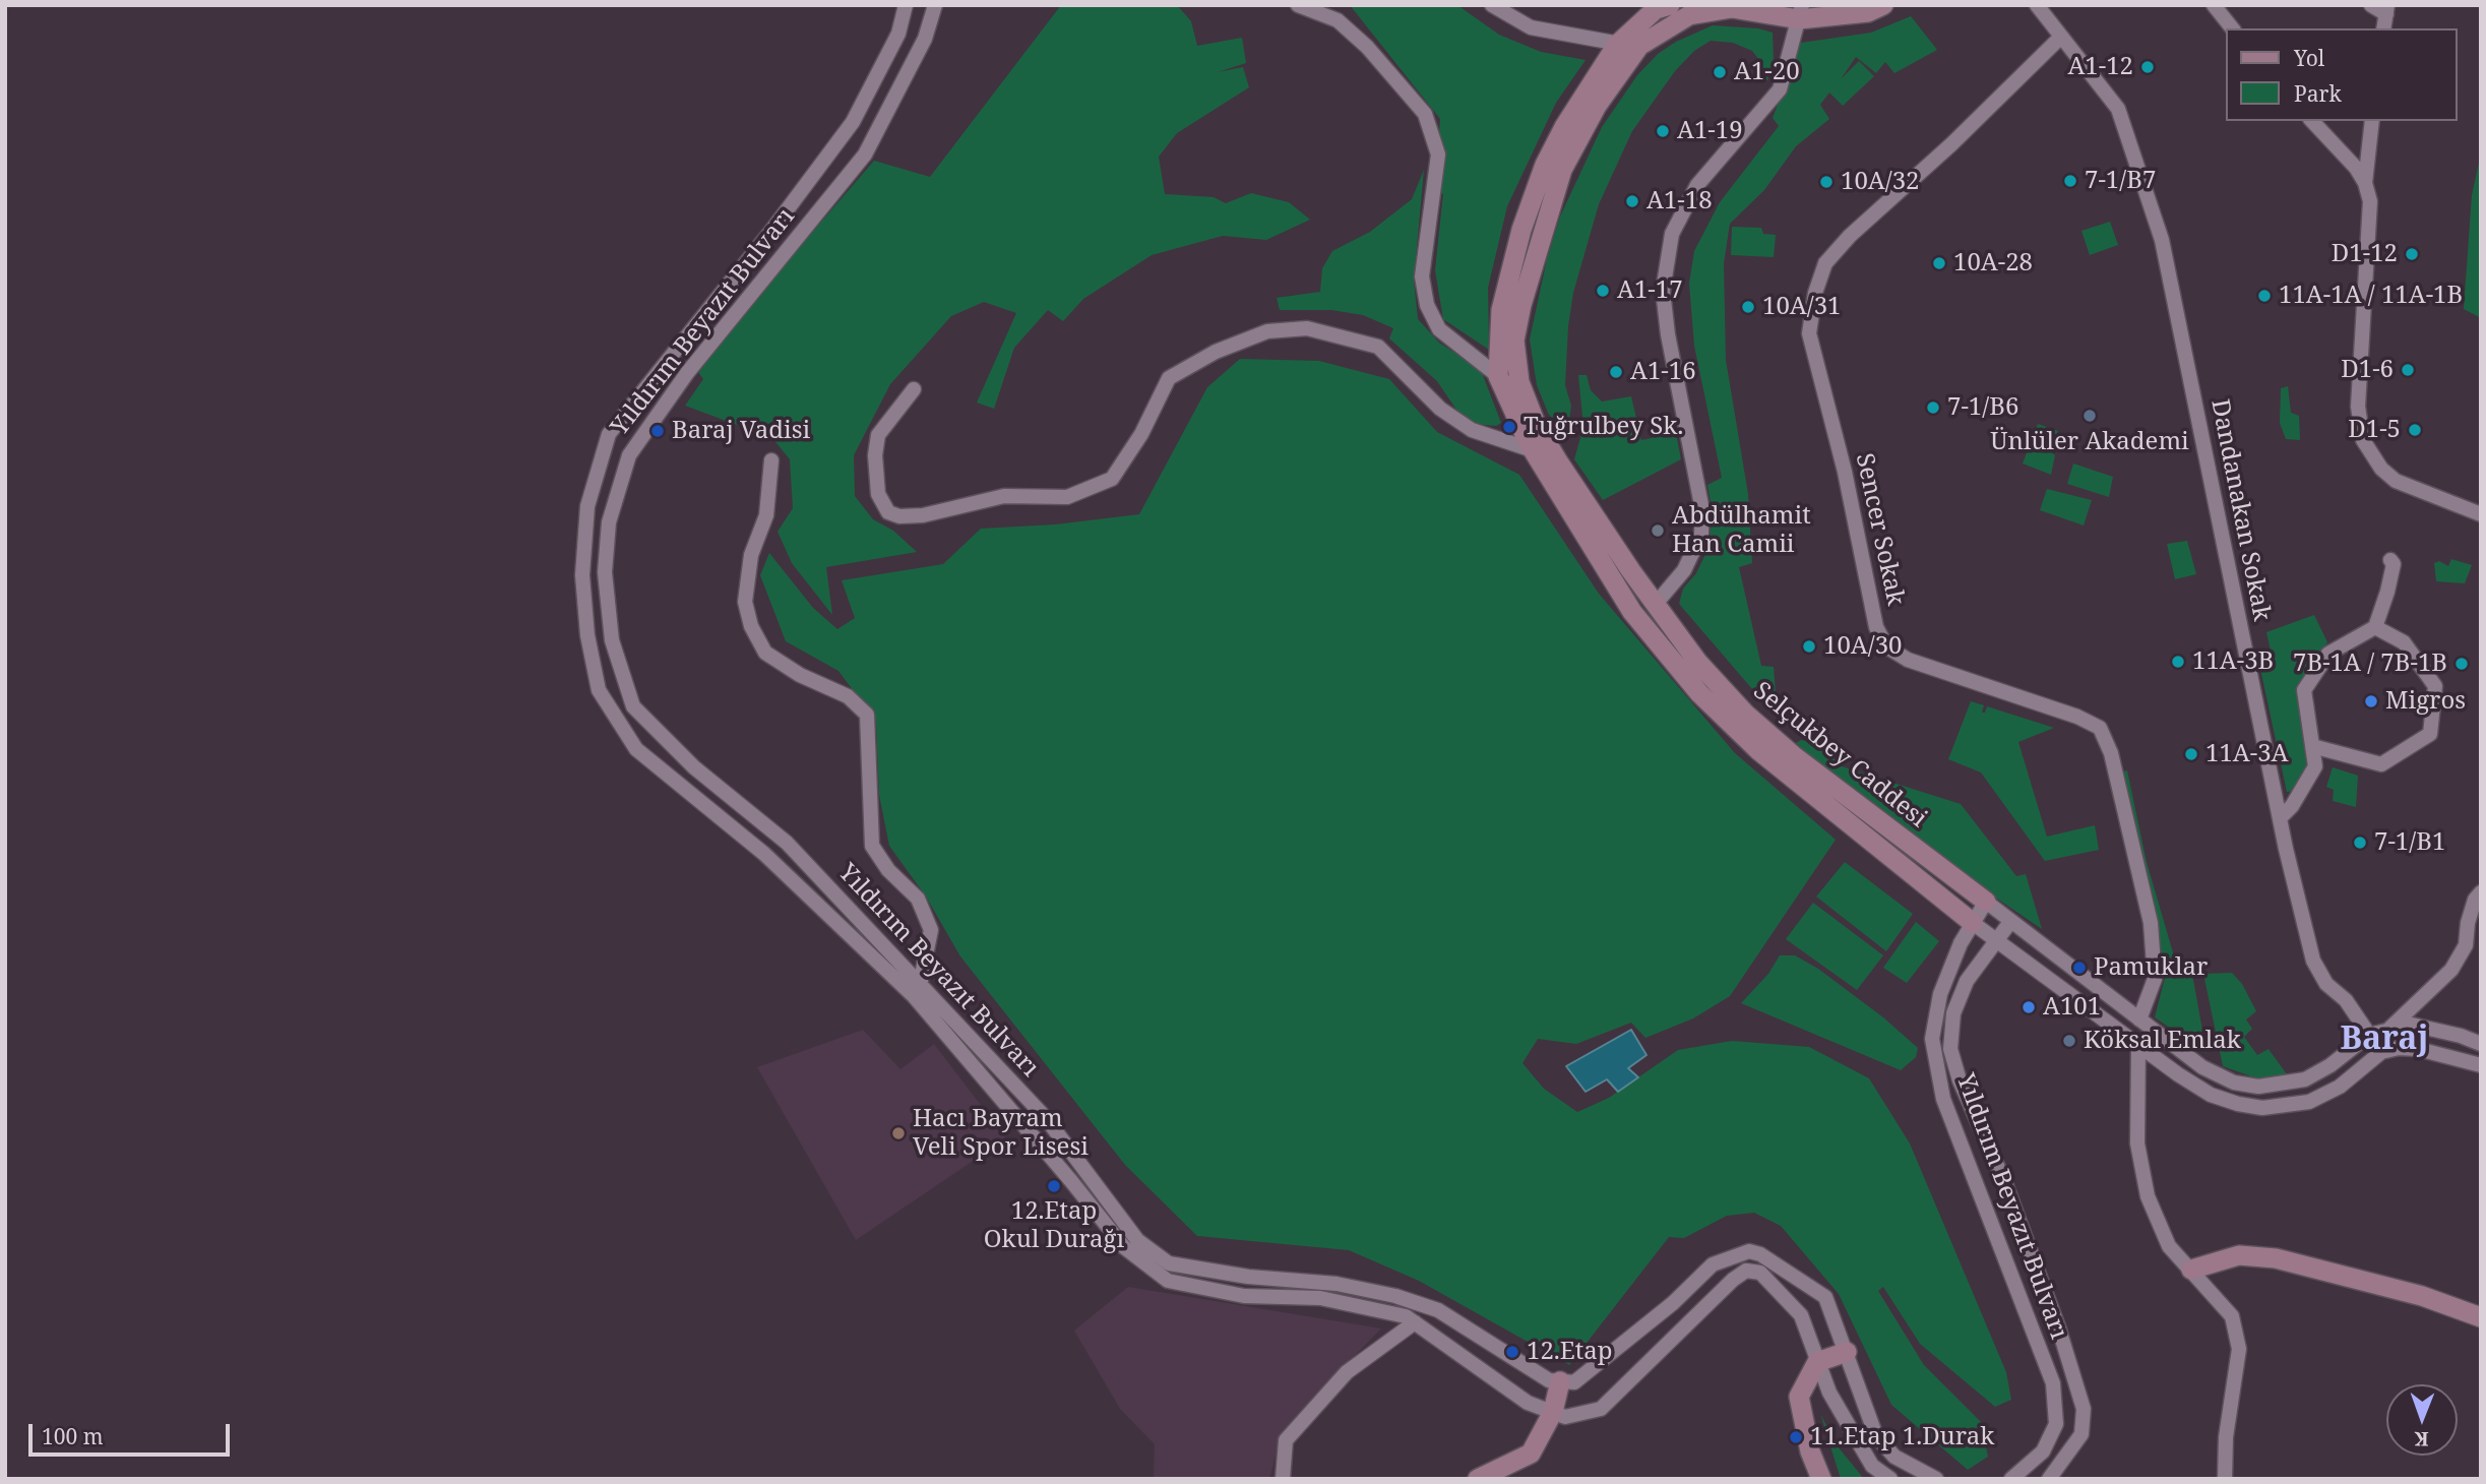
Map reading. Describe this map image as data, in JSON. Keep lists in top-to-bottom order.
{
  "streets": {
    "street": [
      "Yıldırım Beyazıt Bulvarı",
      "Dandanakan Sokak",
      "Sencer Sokak",
      "Selçukbey Caddesi"
    ]
  },
  "crossings": [
    ["Yıldırım Beyazıt Bulvarı", "Selçukbey Caddesi"],
    ["Dandanakan Sokak", "Sencer Sokak"],
    ["Dandanakan Sokak", "Selçukbey Caddesi"],
    ["Sencer Sokak", "Selçukbey Caddesi"]
  ],
  "districts": ["Baraj"],
  "places": [
    "A1-12",
    "A1-20",
    "A1-19",
    "7-1/B7",
    "10A/32",
    "A1-18",
    "D1-12",
    "10A-28",
    "A1-17",
    "11A-1A / 11A-1B",
    "10A/31",
    "D1-6",
    "A1-16",
    "7-1/B6",
    "Ünlüler Akademi",
    "Tuğrulbey Sk.",
    "D1-5",
    "Baraj Vadisi",
    "Abdülhamit Han Camii",
    "10A/30",
    "11A-3B",
    "7B-1A / 7B-1B",
    "Migros",
    "11A-3A",
    "7-1/B1",
    "Pamuklar",
    "A101",
    "Köksal Emlak",
    "Hacı Bayram Veli Spor Lisesi",
    "12.Etap Okul Durağı",
    "12.Etap",
    "11.Etap 1.Durak"
  ],
  "legend": ["Yol", "Park"],
  "scale_bar": "100 m",
  "north": "bottom"
}
